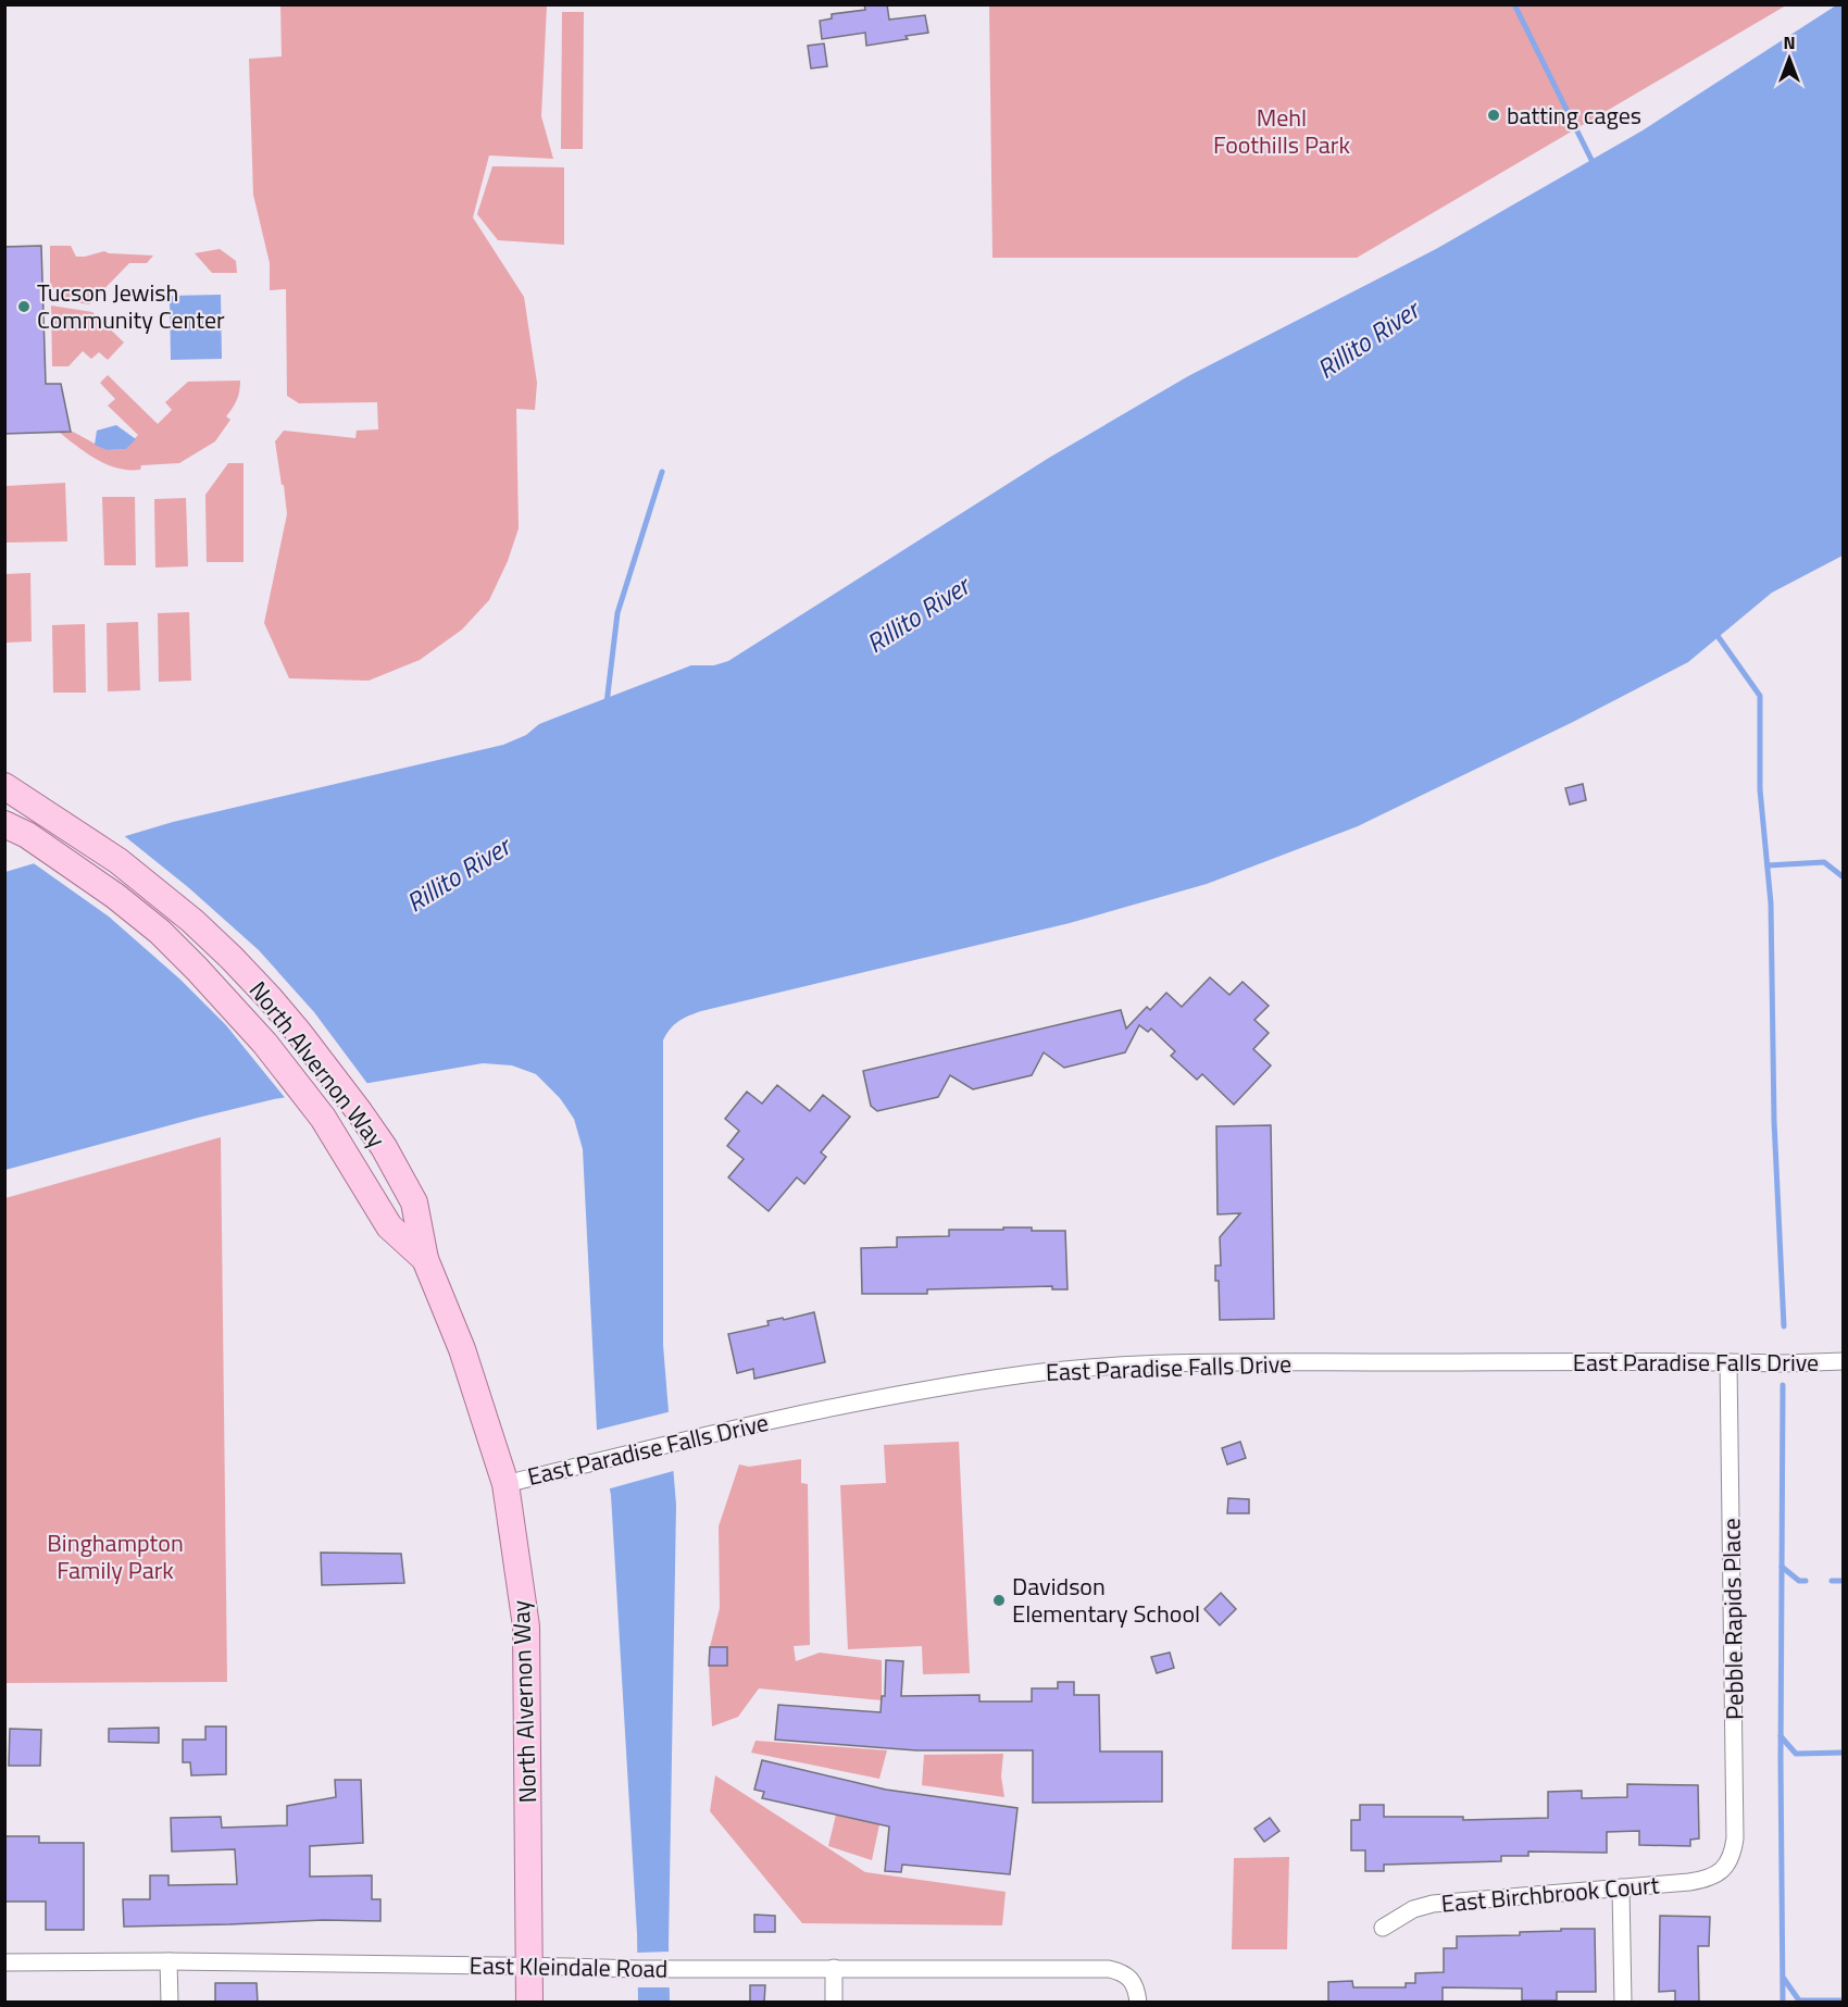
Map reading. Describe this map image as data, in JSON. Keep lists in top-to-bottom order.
{
  "streets": {
    "main road": ["North Alvernon Way"],
    "street": [
      "East Paradise Falls Drive",
      "Pebble Rapids Place",
      "East Birchbrook Court",
      "East Kleindale Road"
    ]
  },
  "crossings": [
    ["North Alvernon Way", "East Paradise Falls Drive"],
    ["North Alvernon Way", "East Kleindale Road"],
    ["East Paradise Falls Drive", "Pebble Rapids Place"],
    ["Pebble Rapids Place", "East Birchbrook Court"]
  ],
  "water": ["Rillito River"],
  "parks": ["Mehl Foothills Park", "Binghampton Family Park"],
  "places": ["batting cages", "Tucson Jewish Community Center", "Davidson Elementary School"],
  "north": "top"
}
